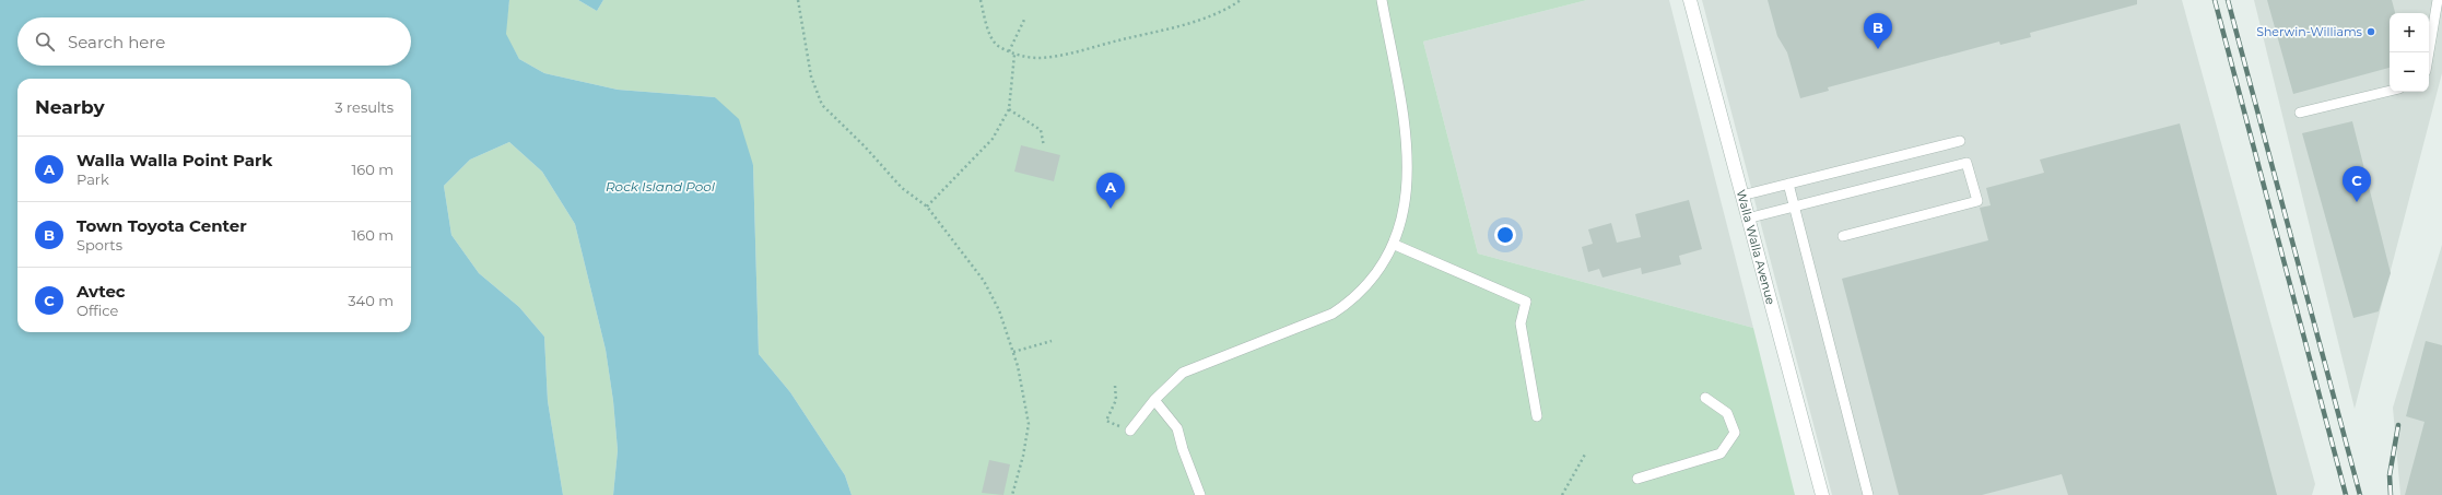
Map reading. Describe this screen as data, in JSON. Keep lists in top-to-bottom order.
{
  "streets": {
    "street": ["Walla Walla Avenue"]
  },
  "water": ["Rock Island Pool"],
  "places": ["Sherwin-Williams"],
  "page": {
    "map_buttons": ["+", "−"],
    "pins": ["B", "C", "A"],
    "search": "Search here",
    "heading": ["Nearby", "3 results"],
    "list": [
      {
        "mark": "A",
        "name": "Walla Walla Point Park",
        "note": "Park",
        "value": "160 m"
      },
      {
        "mark": "B",
        "name": "Town Toyota Center",
        "note": "Sports",
        "value": "160 m"
      },
      {
        "mark": "C",
        "name": "Avtec",
        "note": "Office",
        "value": "340 m"
      }
    ]
  }
}
